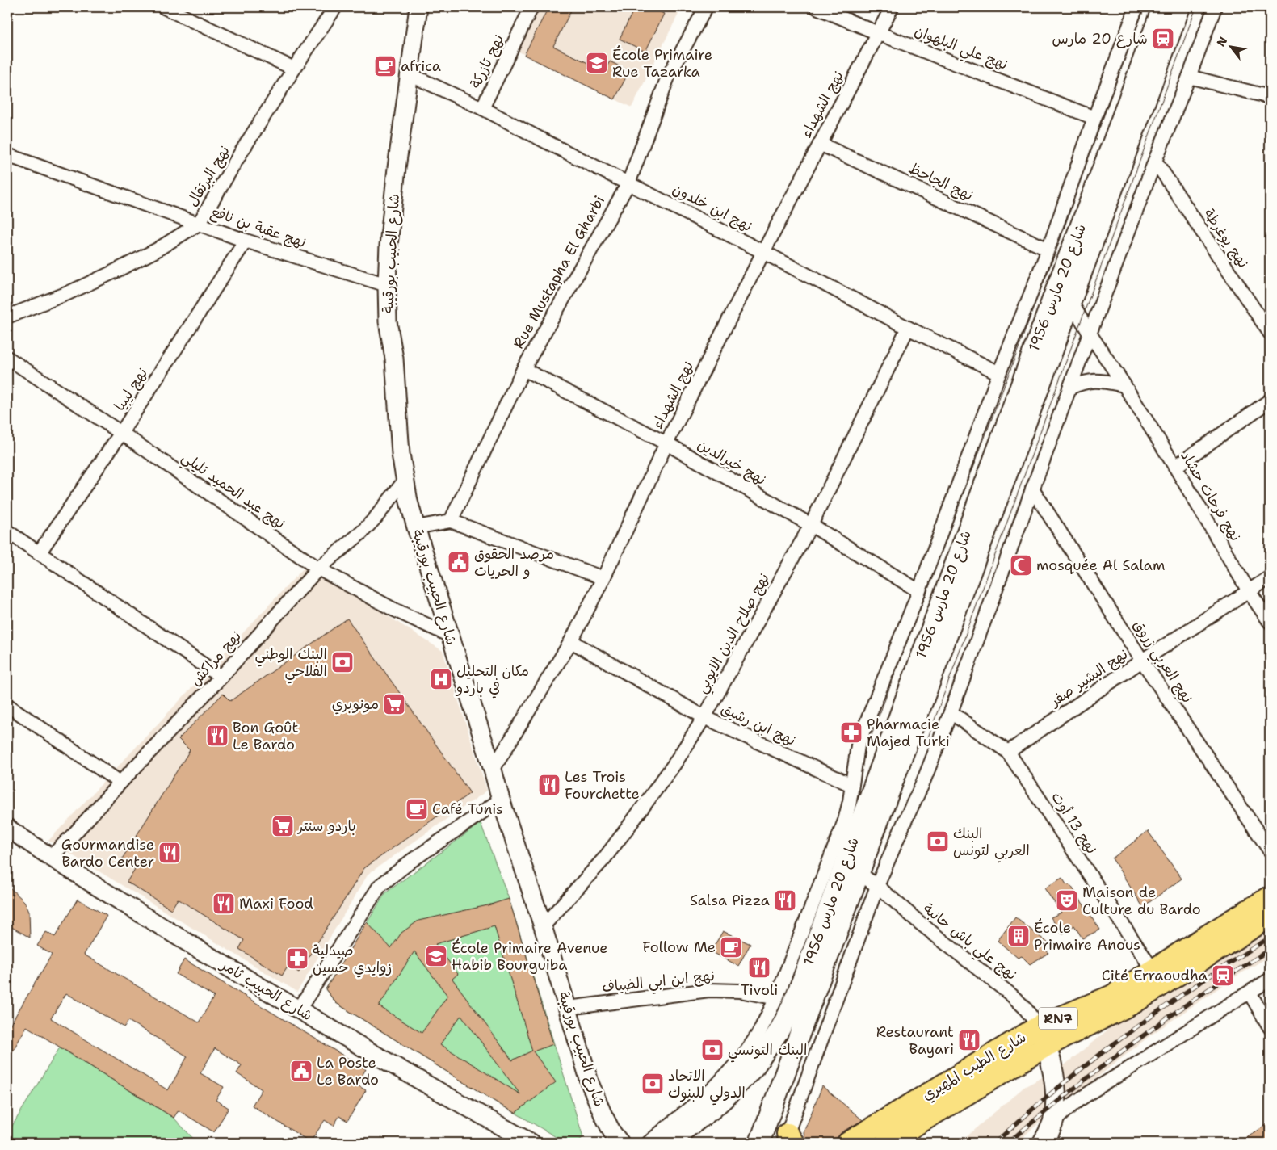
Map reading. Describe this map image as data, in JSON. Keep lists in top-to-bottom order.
{
  "streets": {
    "main road": ["شارع 20 مارس 1956", "RN7", "شارع الطيب المهيري"],
    "street": [
      "نهج علي البلهوان",
      "نهج تازركة",
      "نهج الشهداء",
      "نهج البرتقال",
      "نهج الجاحظ",
      "نهج ابن خلدون",
      "نهج عقبة بن نافع",
      "نهج يوغرطة",
      "شارع الحبيب بورقيبة",
      "Rue Mustapha El Gharbi",
      "نهج ليبيا",
      "نهج خيرالدين",
      "نهج عبد الحميد تليلي",
      "نهج فرحات حشاد",
      "نهج صلاح الدين الايوبي",
      "نهج مراكش",
      "نهج العربي زروق",
      "نهج البشير صفر",
      "نهج ابن رشيق",
      "نهج 13 أوت",
      "نهج علي باش حانبة",
      "نهج ابن ابي الضياف",
      "شارع الحبيب ثامر"
    ]
  },
  "crossings": [
    ["نهج علي البلهوان", "نهج الشهداء"],
    ["نهج علي البلهوان", "شارع 20 مارس 1956"],
    ["نهج تازركة", "نهج ابن خلدون"],
    ["نهج الشهداء", "نهج الجاحظ"],
    ["نهج الشهداء", "نهج ابن خلدون"],
    ["نهج الشهداء", "شارع الحبيب بورقيبة"],
    ["نهج الشهداء", "نهج خيرالدين"],
    ["نهج الشهداء", "نهج ابن رشيق"],
    ["نهج البرتقال", "نهج عقبة بن نافع"],
    ["نهج الجاحظ", "شارع 20 مارس 1956"],
    ["نهج ابن خلدون", "شارع الحبيب بورقيبة"],
    ["نهج ابن خلدون", "Rue Mustapha El Gharbi"],
    ["نهج ابن خلدون", "شارع 20 مارس 1956"],
    ["نهج ابن خلدون", "نهج صلاح الدين الايوبي"],
    ["نهج عقبة بن نافع", "شارع الحبيب بورقيبة"],
    ["نهج عقبة بن نافع", "نهج ليبيا"],
    ["شارع الحبيب بورقيبة", "نهج عبد الحميد تليلي"],
    ["شارع الحبيب بورقيبة", "نهج صلاح الدين الايوبي"],
    ["شارع الحبيب بورقيبة", "نهج مراكش"],
    ["شارع الحبيب بورقيبة", "نهج ابن ابي الضياف"],
    ["Rue Mustapha El Gharbi", "نهج خيرالدين"],
    ["شارع 20 مارس 1956", "نهج خيرالدين"],
    ["شارع 20 مارس 1956", "نهج فرحات حشاد"],
    ["شارع 20 مارس 1956", "نهج ابن رشيق"],
    ["شارع 20 مارس 1956", "نهج علي باش حانبة"],
    ["شارع 20 مارس 1956", "نهج ابن ابي الضياف"],
    ["نهج ليبيا", "نهج عبد الحميد تليلي"],
    ["نهج خيرالدين", "نهج صلاح الدين الايوبي"],
    ["نهج عبد الحميد تليلي", "نهج مراكش"],
    ["نهج فرحات حشاد", "نهج البشير صفر"],
    ["نهج صلاح الدين الايوبي", "نهج ابن رشيق"],
    ["نهج مراكش", "شارع الحبيب ثامر"],
    ["نهج العربي زروق", "نهج البشير صفر"],
    ["نهج البشير صفر", "نهج 13 أوت"],
    ["نهج 13 أوت", "شارع الطيب المهيري"],
    ["نهج علي باش حانبة", "شارع الطيب المهيري"]
  ],
  "places": {
    "station": ["شارع 20 مارس", "Cité Erraoudha"],
    "school or university": ["École Primaire Rue Tazarka", "École Primaire Avenue Habib Bourguiba"],
    "cafe": ["africa", "Café Tunis", "Follow Me"],
    "public building": ["مرصد الحقوق و الحريات", "La Poste Le Bardo"],
    "mosque": ["mosquée Al Salam"],
    "bank": [
      "البنك الوطني الفلاحي",
      "البنك العربي لتونس",
      "البنك التونسي",
      "الاتحاد الدولي للبنوك"
    ],
    "hospital": ["مكان التحليل في باردو"],
    "supermarket": ["مونوبري", "باردو سنتر"],
    "pharmacy": ["Pharmacie Majed Turki", "صيدلية زوايدي حسين"],
    "restaurant": [
      "Bon Goût Le Bardo",
      "Les Trois Fourchette",
      "Gourmandise Bardo Center",
      "Salsa Pizza",
      "Maxi Food",
      "Tivoli",
      "Restaurant Bayari"
    ],
    "theatre": ["Maison de Culture du Bardo"],
    "building": ["École Primaire Anous"]
  },
  "north": "top left"
}
